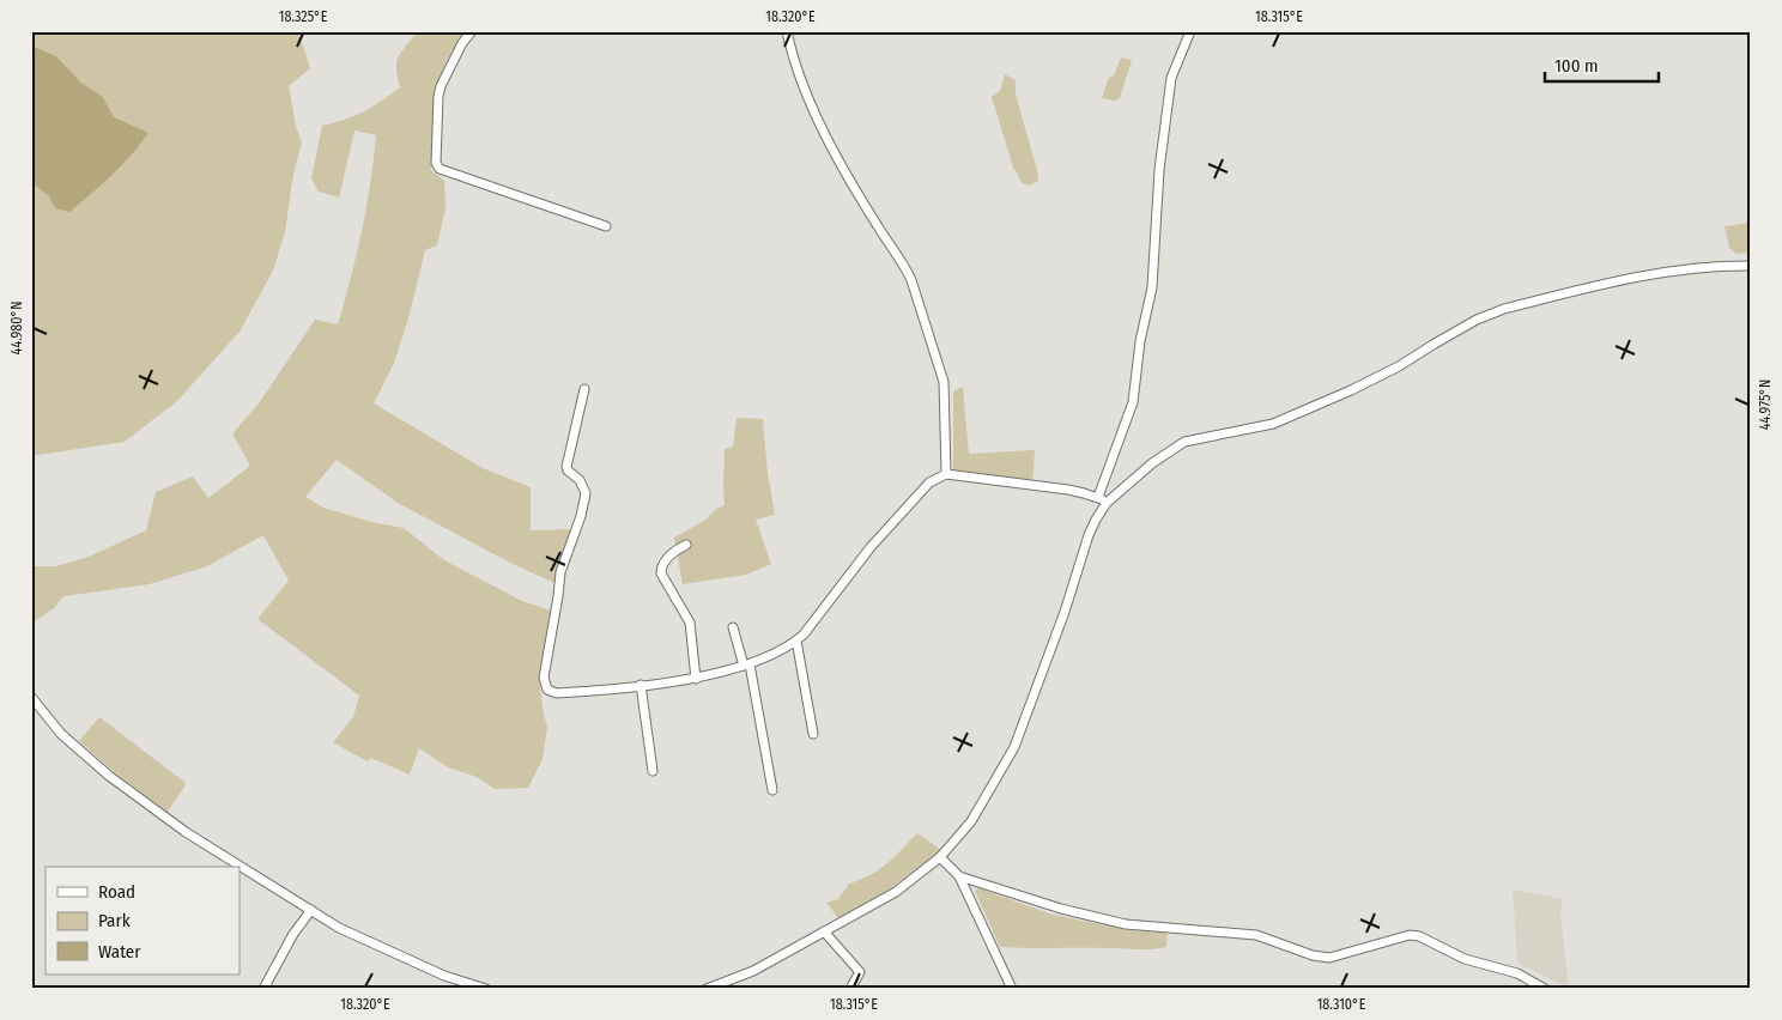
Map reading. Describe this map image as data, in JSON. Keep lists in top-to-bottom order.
{
  "legend": ["Road", "Park", "Water"],
  "scale_bar": "100 m",
  "coordinates": [
    "18.325°E",
    "18.320°E",
    "18.315°E",
    "44.980°N",
    "44.975°N",
    "18.310°E"
  ]
}
